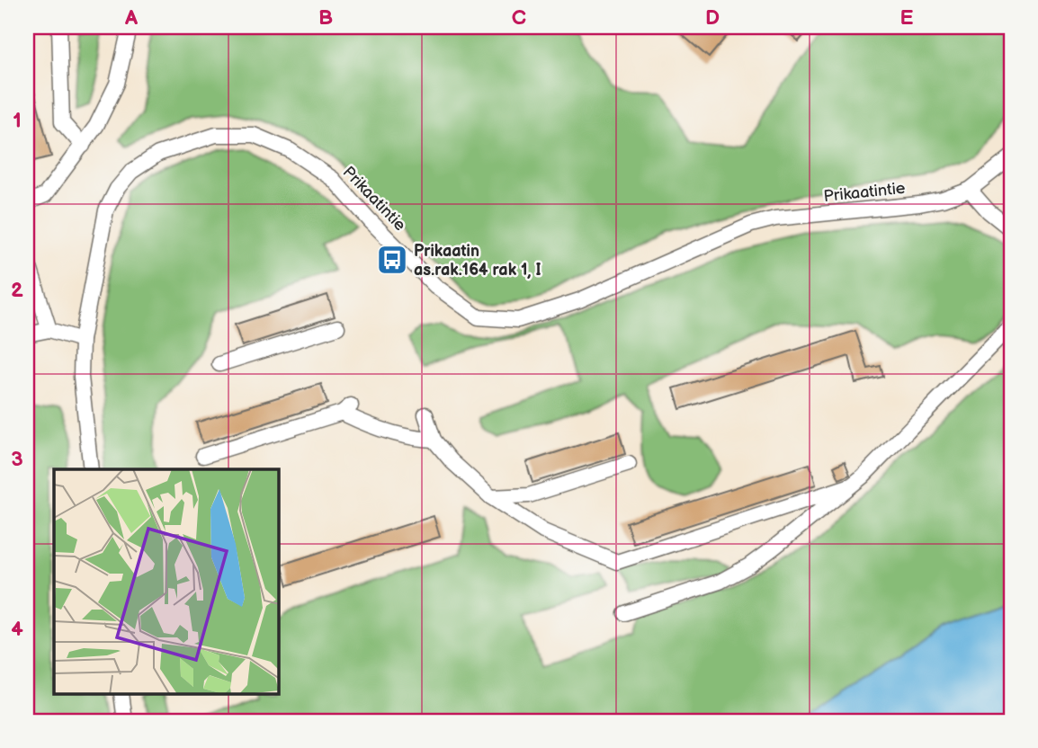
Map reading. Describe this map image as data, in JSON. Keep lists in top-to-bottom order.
{
  "streets": {
    "street": ["Prikaatintie"]
  },
  "places": {
    "bus stop": ["Prikaatin as.rak.164 rak 1, I"]
  },
  "grid": {
    "columns": [
      "A",
      "B",
      "C",
      "D",
      "E"
    ],
    "rows": [
      "1",
      "2",
      "3",
      "4"
    ]
  }
}
